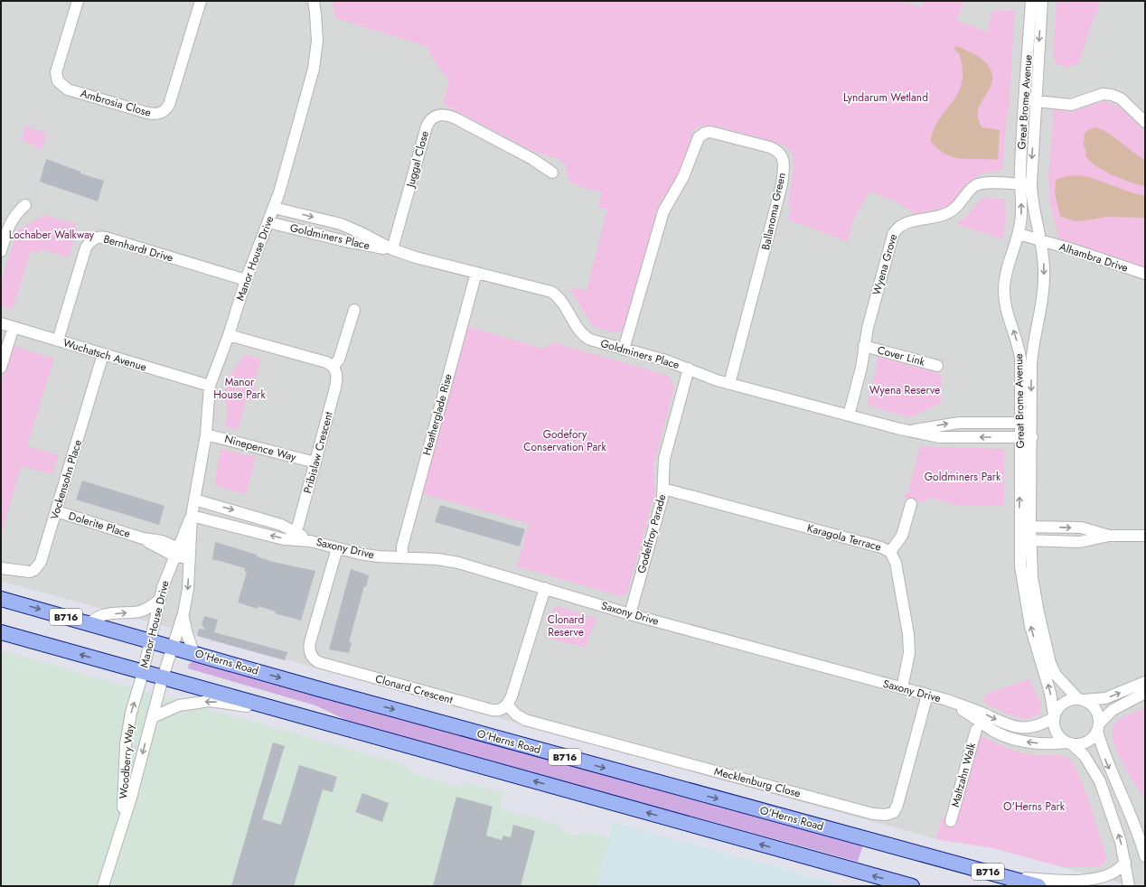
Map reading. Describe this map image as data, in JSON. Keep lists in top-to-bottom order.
{
  "streets": {
    "main road": ["B716", "O'Herns Road"],
    "street": [
      "Great Brome Avenue",
      "Ambrosia Close",
      "Juggal Close",
      "Ballanoma Green",
      "Goldminers Place",
      "Bernhardt Drive",
      "Alhambra Drive",
      "Manor House Drive",
      "Wyena Grove",
      "Wuchatsch Avenue",
      "Cover Link",
      "Heatherglade Rise",
      "Ninepence Way",
      "Pribislaw Crescent",
      "Vockensohn Place",
      "Dolerite Place",
      "Godeffroy Parade",
      "Karagola Terrace",
      "Saxony Drive",
      "Clonard Crescent",
      "Woodberry Way",
      "Maltzahn Walk",
      "Mecklenburg Close"
    ]
  },
  "crossings": [
    ["Great Brome Avenue", "Goldminers Place"],
    ["Great Brome Avenue", "Alhambra Drive"],
    ["Great Brome Avenue", "Wyena Grove"],
    ["Great Brome Avenue", "Saxony Drive"],
    ["Juggal Close", "Goldminers Place"],
    ["Ballanoma Green", "Goldminers Place"],
    ["Goldminers Place", "Manor House Drive"],
    ["Goldminers Place", "Wyena Grove"],
    ["Goldminers Place", "Heatherglade Rise"],
    ["Goldminers Place", "Godeffroy Parade"],
    ["Bernhardt Drive", "Manor House Drive"],
    ["Bernhardt Drive", "Wuchatsch Avenue"],
    ["Manor House Drive", "Wuchatsch Avenue"],
    ["Manor House Drive", "Ninepence Way"],
    ["Manor House Drive", "Dolerite Place"],
    ["Manor House Drive", "Saxony Drive"],
    ["Manor House Drive", "O'Herns Road"],
    ["Manor House Drive", "Woodberry Way"],
    ["Wyena Grove", "Cover Link"],
    ["Wuchatsch Avenue", "Vockensohn Place"],
    ["Heatherglade Rise", "Saxony Drive"],
    ["Ninepence Way", "Pribislaw Crescent"],
    ["Pribislaw Crescent", "Saxony Drive"],
    ["Vockensohn Place", "Dolerite Place"],
    ["Godeffroy Parade", "Karagola Terrace"],
    ["Godeffroy Parade", "Saxony Drive"],
    ["Karagola Terrace", "Saxony Drive"],
    ["Saxony Drive", "Clonard Crescent"],
    ["Saxony Drive", "Mecklenburg Close"],
    ["Clonard Crescent", "Mecklenburg Close"]
  ],
  "parks": [
    "Lyndarum Wetland",
    "Lochaber Walkway",
    "Manor House Park",
    "Wyena Reserve",
    "Godefory Conservation Park",
    "Goldminers Park",
    "Clonard Reserve",
    "O'Herns Park"
  ]
}
